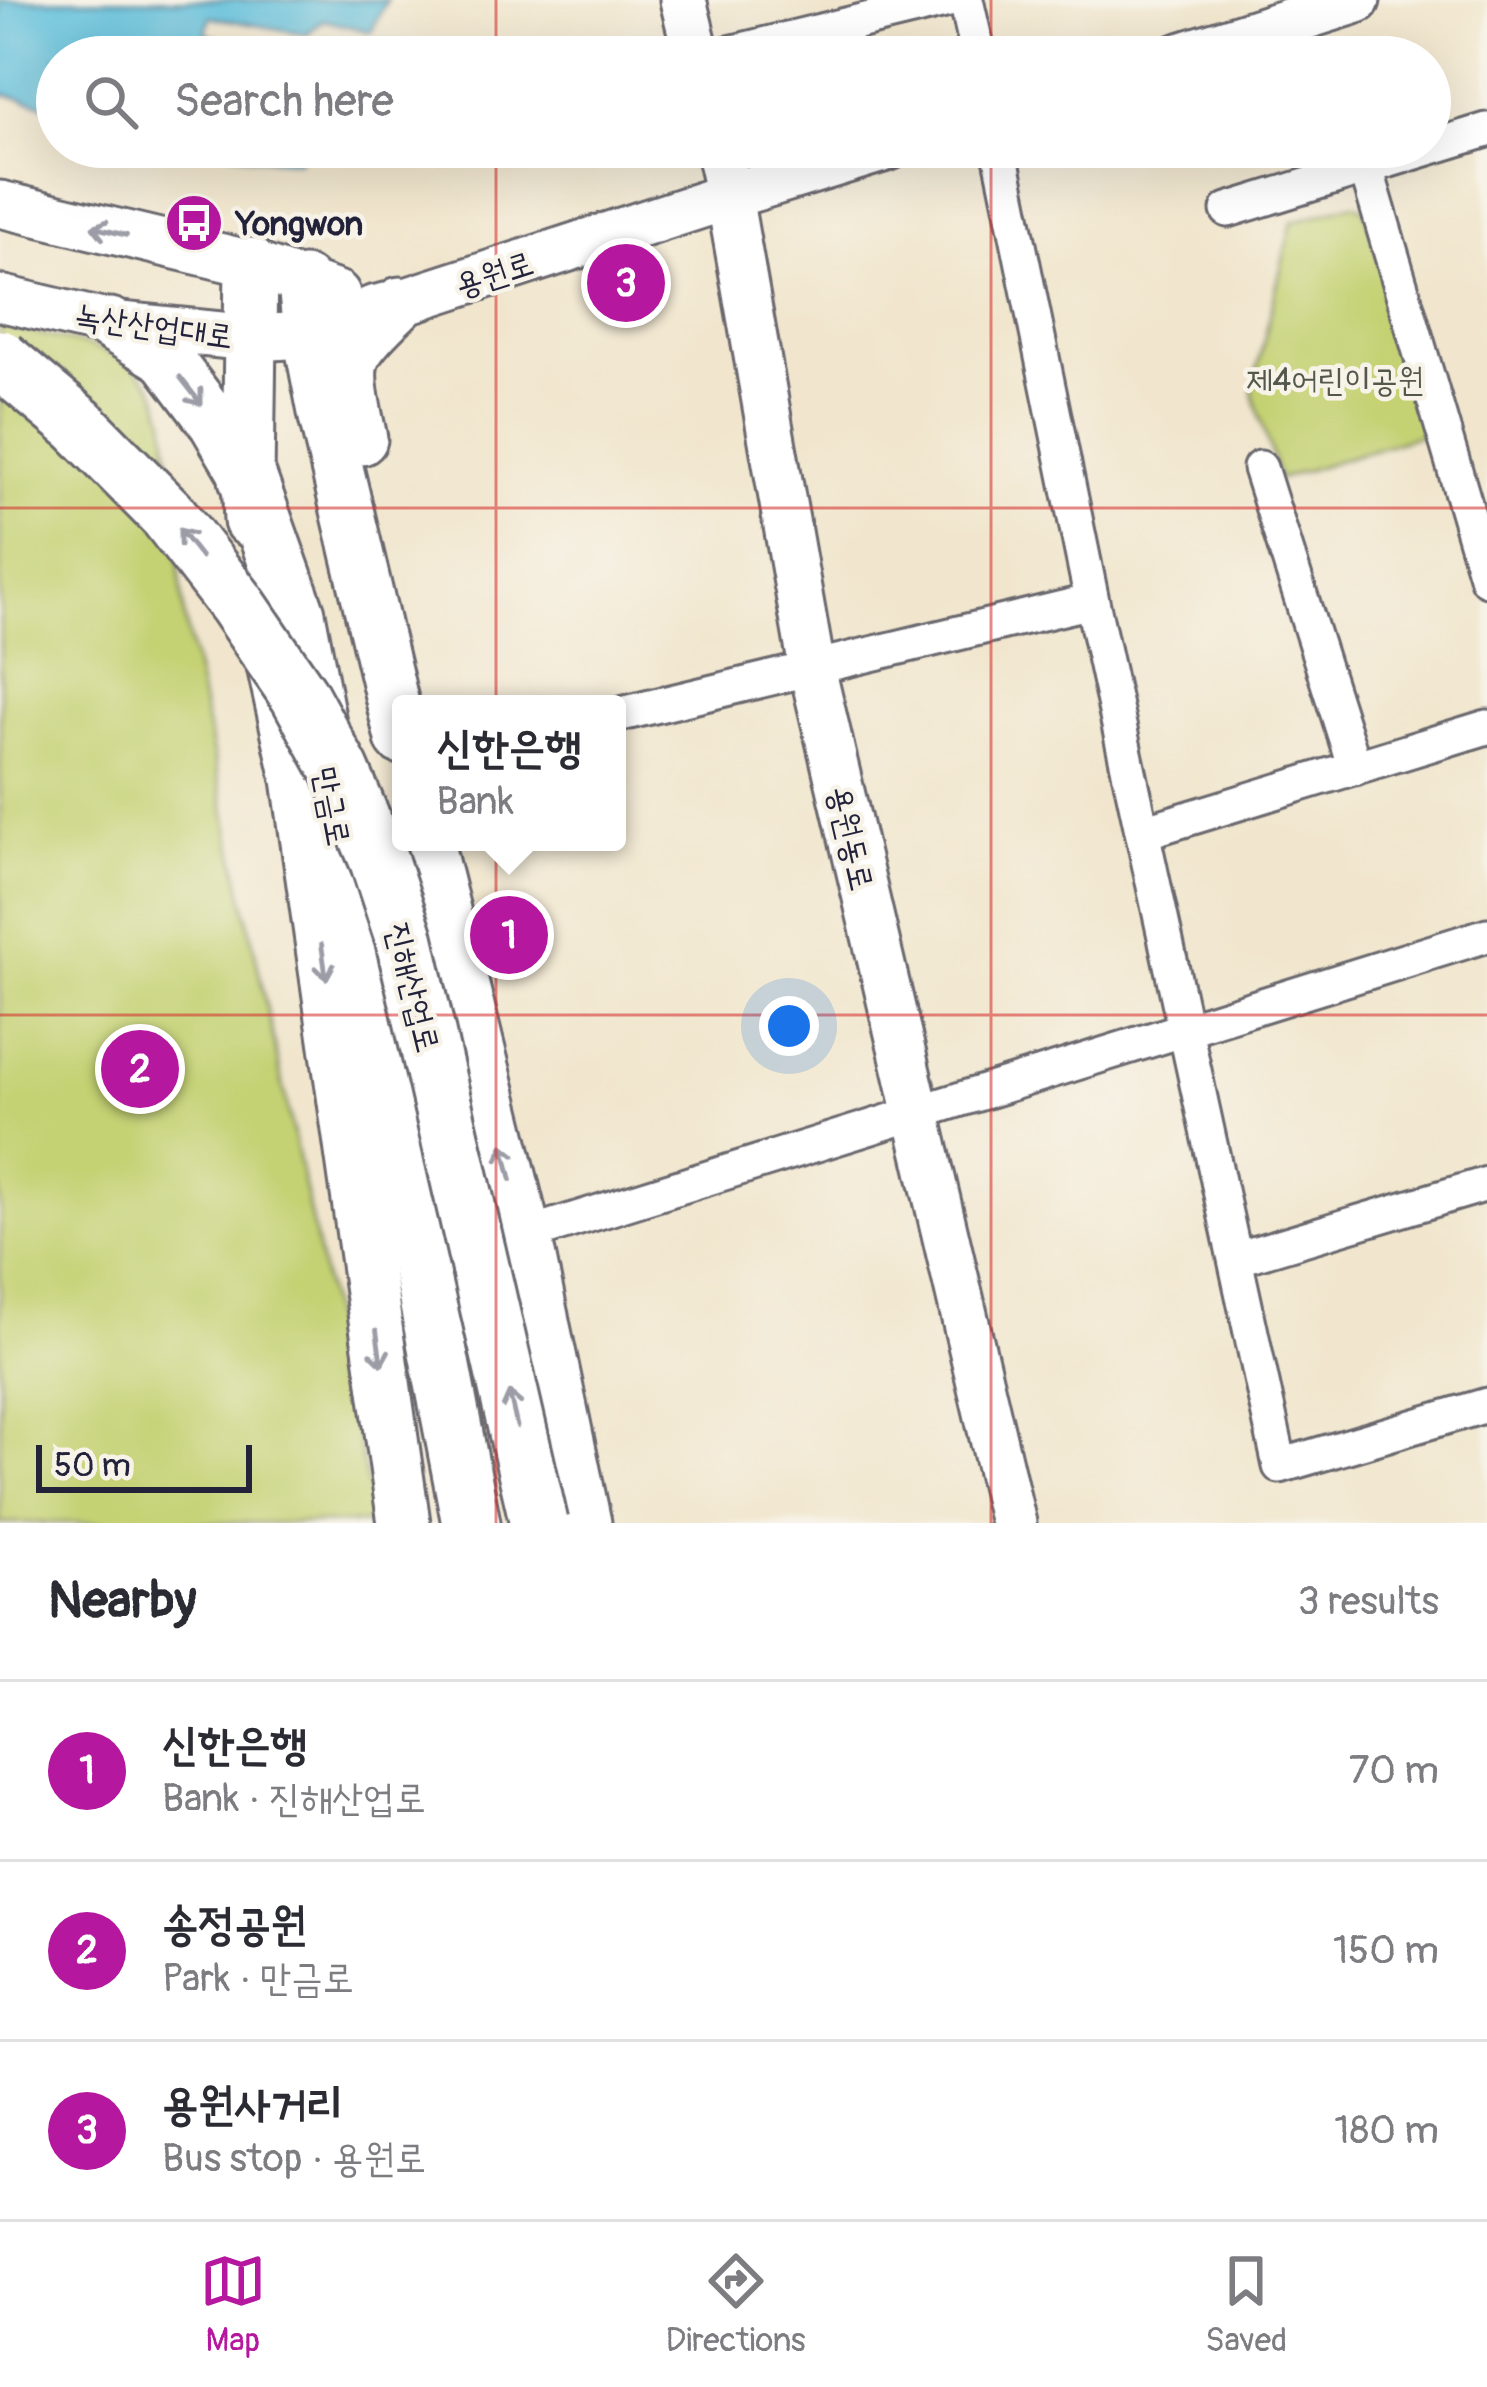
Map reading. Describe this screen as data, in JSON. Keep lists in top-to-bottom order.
{
  "streets": {
    "highway": ["만금로", "진해산업로"],
    "main road": ["용원로", "녹산산업대로", "용원동로"]
  },
  "crossings": [
    ["용원로", "녹산산업대로"],
    ["용원로", "용원동로"]
  ],
  "one_way": ["진해산업로"],
  "parks": ["제4어린이공원"],
  "places": {
    "bus stop": ["Yongwon"]
  },
  "scale_bar": "50 m",
  "page": {
    "search": "Search here",
    "pins": ["3", "1", "2"],
    "popup": ["신한은행", "Bank"],
    "scale": "50 m",
    "heading": ["Nearby", "3 results"],
    "list": [
      {
        "mark": "1",
        "name": "신한은행",
        "note": "Bank · 진해산업로",
        "value": "70 m"
      },
      {
        "mark": "2",
        "name": "송정공원",
        "note": "Park · 만금로",
        "value": "150 m"
      },
      {
        "mark": "3",
        "name": "용원사거리",
        "note": "Bus stop · 용원로",
        "value": "180 m"
      }
    ],
    "nav": ["Map", "Directions", "Saved"]
  }
}
